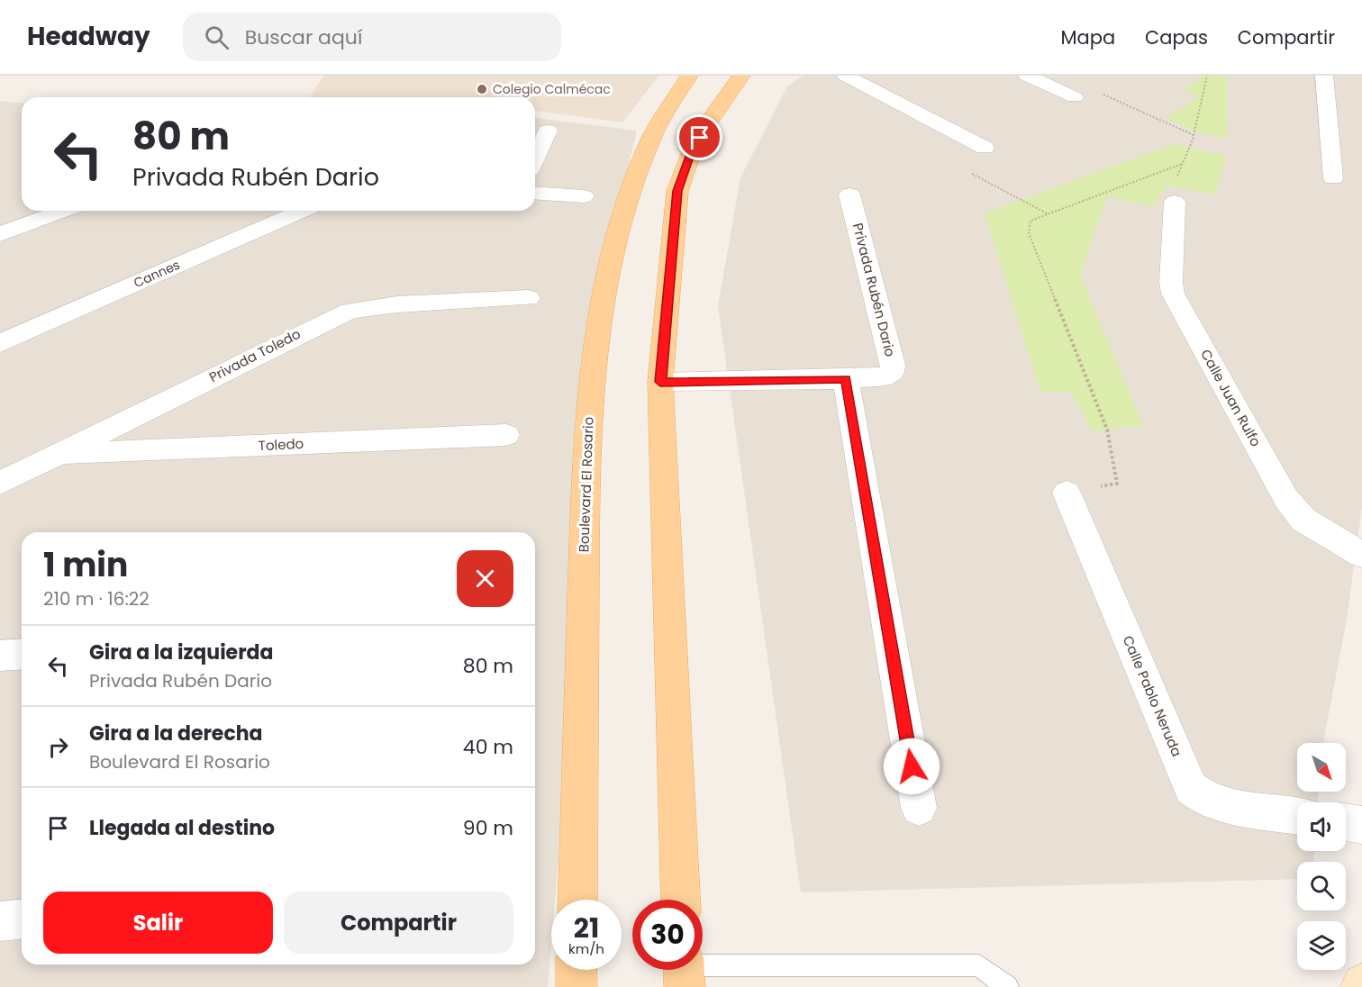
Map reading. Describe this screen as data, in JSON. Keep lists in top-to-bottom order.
{
  "streets": {
    "main road": ["Boulevard El Rosario"],
    "street": [
      "Cannes",
      "Privada Rubén Dario",
      "Privada Toledo",
      "Calle Juan Rulfo",
      "Toledo",
      "Calle Pablo Neruda"
    ]
  },
  "crossings": [
    ["Privada Toledo", "Toledo"]
  ],
  "places": ["Colegio Calmécac"],
  "north": "bottom right",
  "page": {
    "header": "Headway",
    "search": "Buscar aquí",
    "nav": ["Mapa", "Capas", "Compartir"],
    "turn": ["80 m", "Privada Rubén Dario"],
    "heading": ["1 min", "210 m · 16:22"],
    "list": [
      {
        "name": "Gira a la izquierda",
        "note": "Privada Rubén Dario",
        "value": "80 m"
      },
      {
        "name": "Gira a la derecha",
        "note": "Boulevard El Rosario",
        "value": "40 m"
      },
      {
        "name": "Llegada al destino",
        "value": "90 m"
      }
    ],
    "buttons": ["Salir", "Compartir"],
    "speed": "21 km/h",
    "limit": "30"
  }
}
